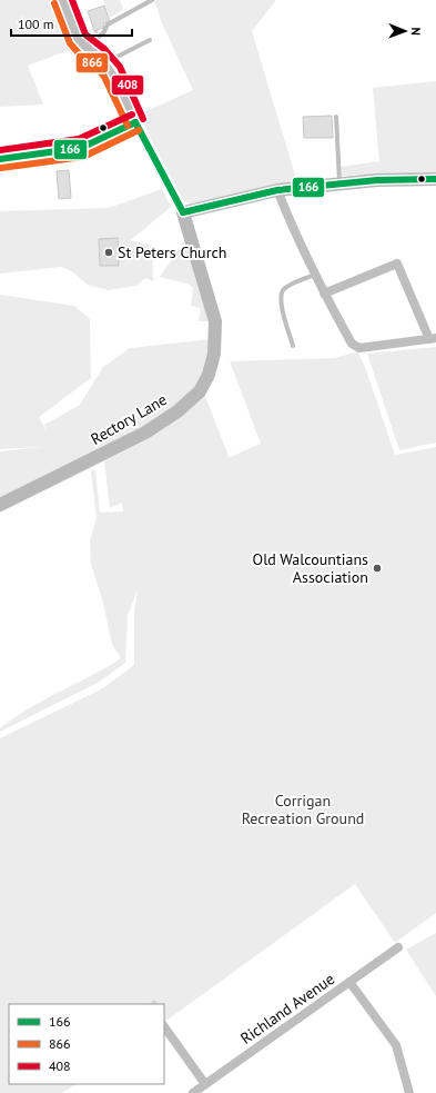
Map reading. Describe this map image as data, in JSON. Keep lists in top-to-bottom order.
{
  "streets": {
    "main road": ["Rectory Lane"],
    "street": ["Richland Avenue"]
  },
  "parks": ["Corrigan Recreation Ground"],
  "places": ["St Peters Church", "Old Walcountians Association"],
  "lines": ["transit line 408", "transit line 866", "transit line 166"],
  "legend": ["166", "866", "408"],
  "scale_bar": "100 m",
  "north": "right"
}
